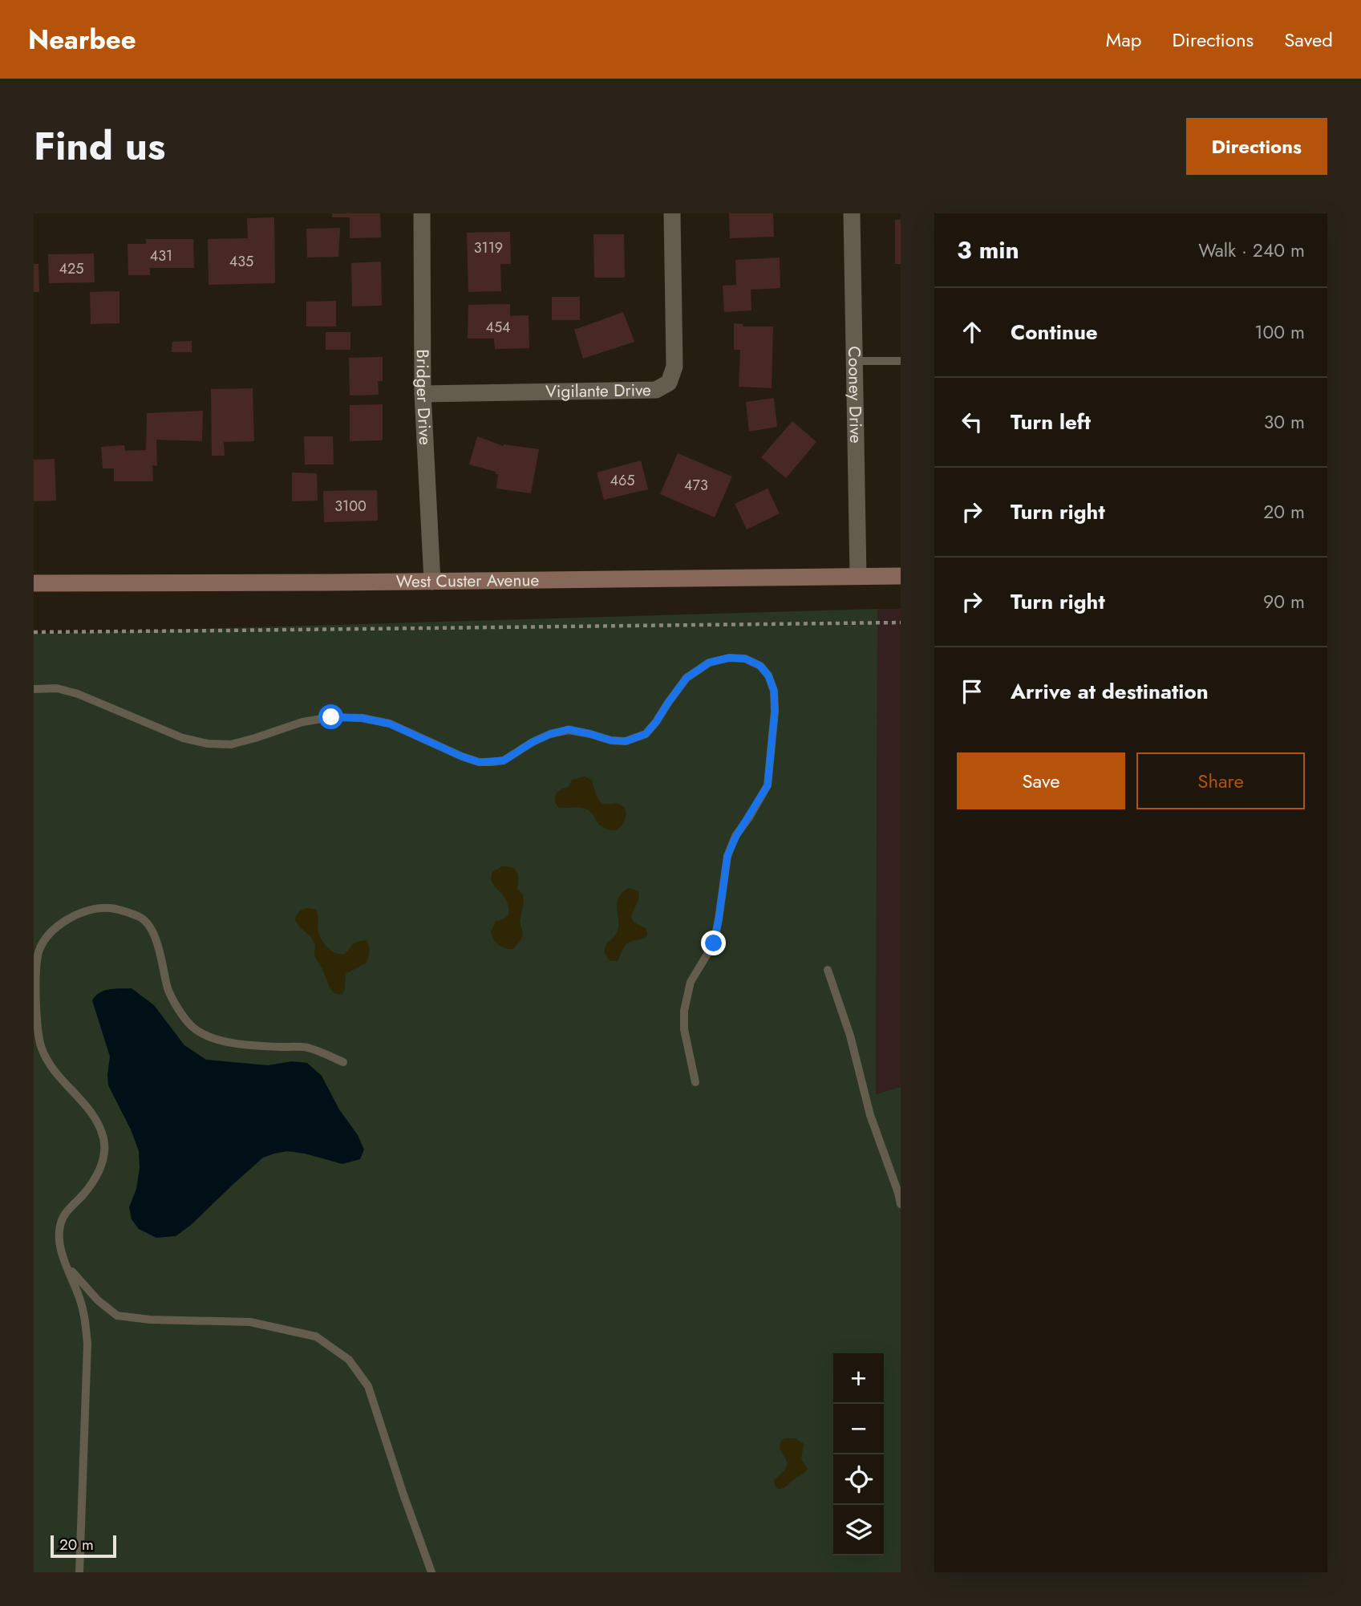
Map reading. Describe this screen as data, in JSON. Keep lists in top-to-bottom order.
{
  "streets": {
    "main road": ["West Custer Avenue"],
    "street": ["Vigilante Drive", "Cooney Drive", "Bridger Drive"]
  },
  "crossings": [
    ["Vigilante Drive", "Bridger Drive"],
    ["Cooney Drive", "West Custer Avenue"],
    ["Bridger Drive", "West Custer Avenue"]
  ],
  "house_numbers": [
    "3119",
    "431",
    "435",
    "425",
    "454",
    "465",
    "473",
    "3100"
  ],
  "scale_bar": "20 m",
  "page": {
    "header": "Nearbee",
    "nav": ["Map", "Directions", "Saved"],
    "title": "Find us",
    "buttons": [
      "Directions",
      ["Save", "Share"]
    ],
    "heading": ["3 min", "Walk · 240 m"],
    "list": [
      ["Continue", "100 m"],
      ["Turn left", "30 m"],
      ["Turn right", "20 m"],
      ["Turn right", "90 m"],
      "Arrive at destination"
    ],
    "map_buttons": ["+", "−"],
    "scale": "20 m"
  }
}
